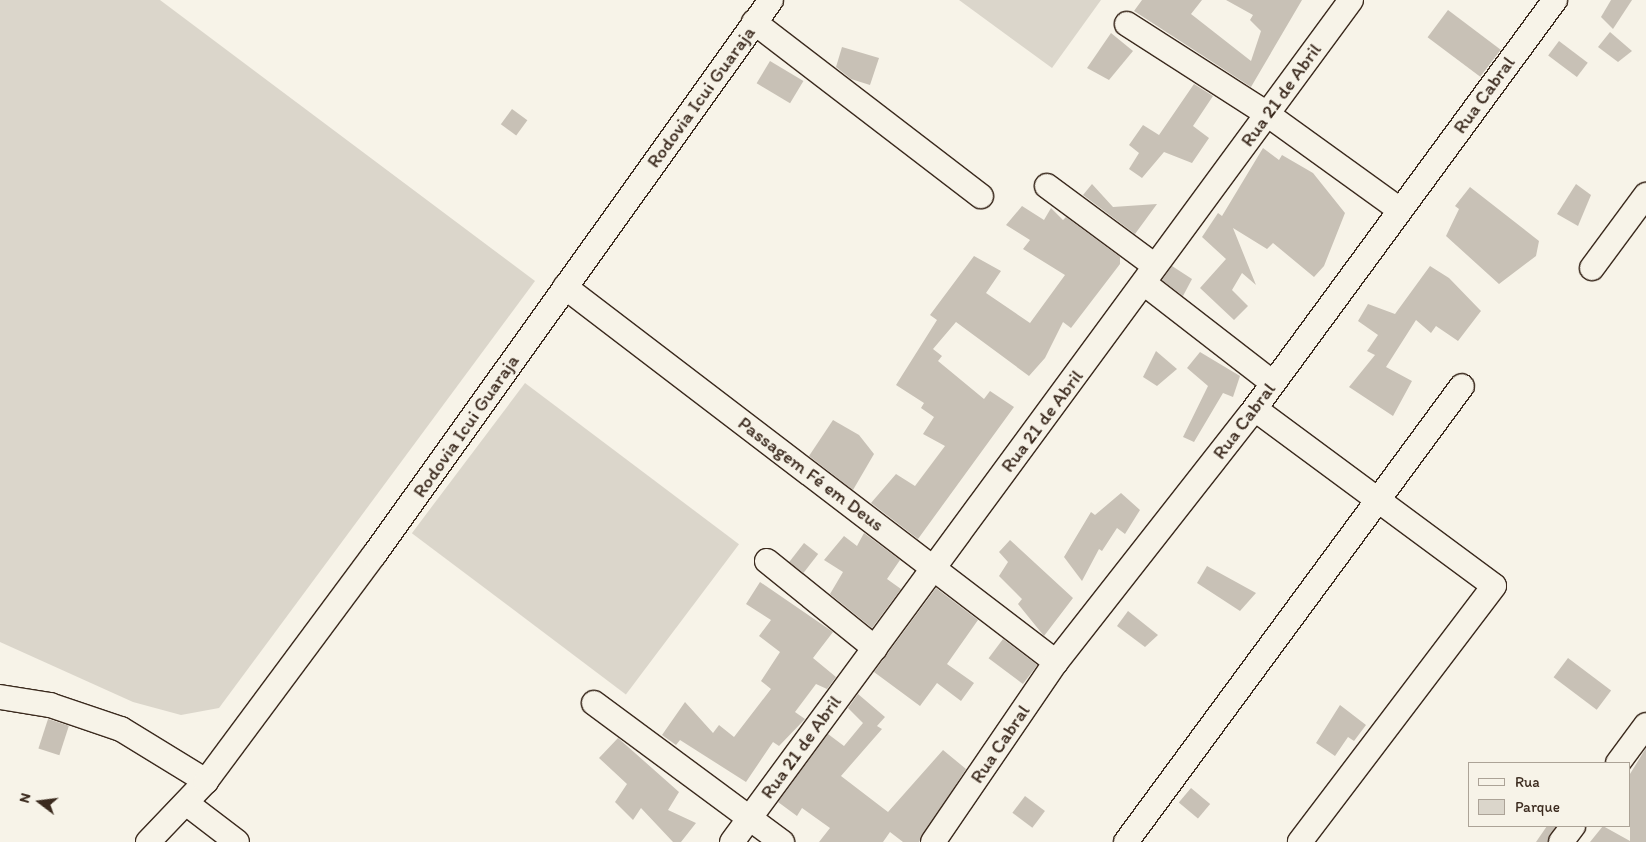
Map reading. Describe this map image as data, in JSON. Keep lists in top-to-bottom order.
{
  "streets": {
    "street": [
      "Rua 21 de Abril",
      "Rua Cabral",
      "Rodovia Icui Guaraja",
      "Passagem Fé em Deus"
    ]
  },
  "crossings": [
    ["Rua 21 de Abril", "Passagem Fé em Deus"],
    ["Rua Cabral", "Passagem Fé em Deus"],
    ["Rodovia Icui Guaraja", "Passagem Fé em Deus"]
  ],
  "legend": ["Rua", "Parque"],
  "north": "left"
}
